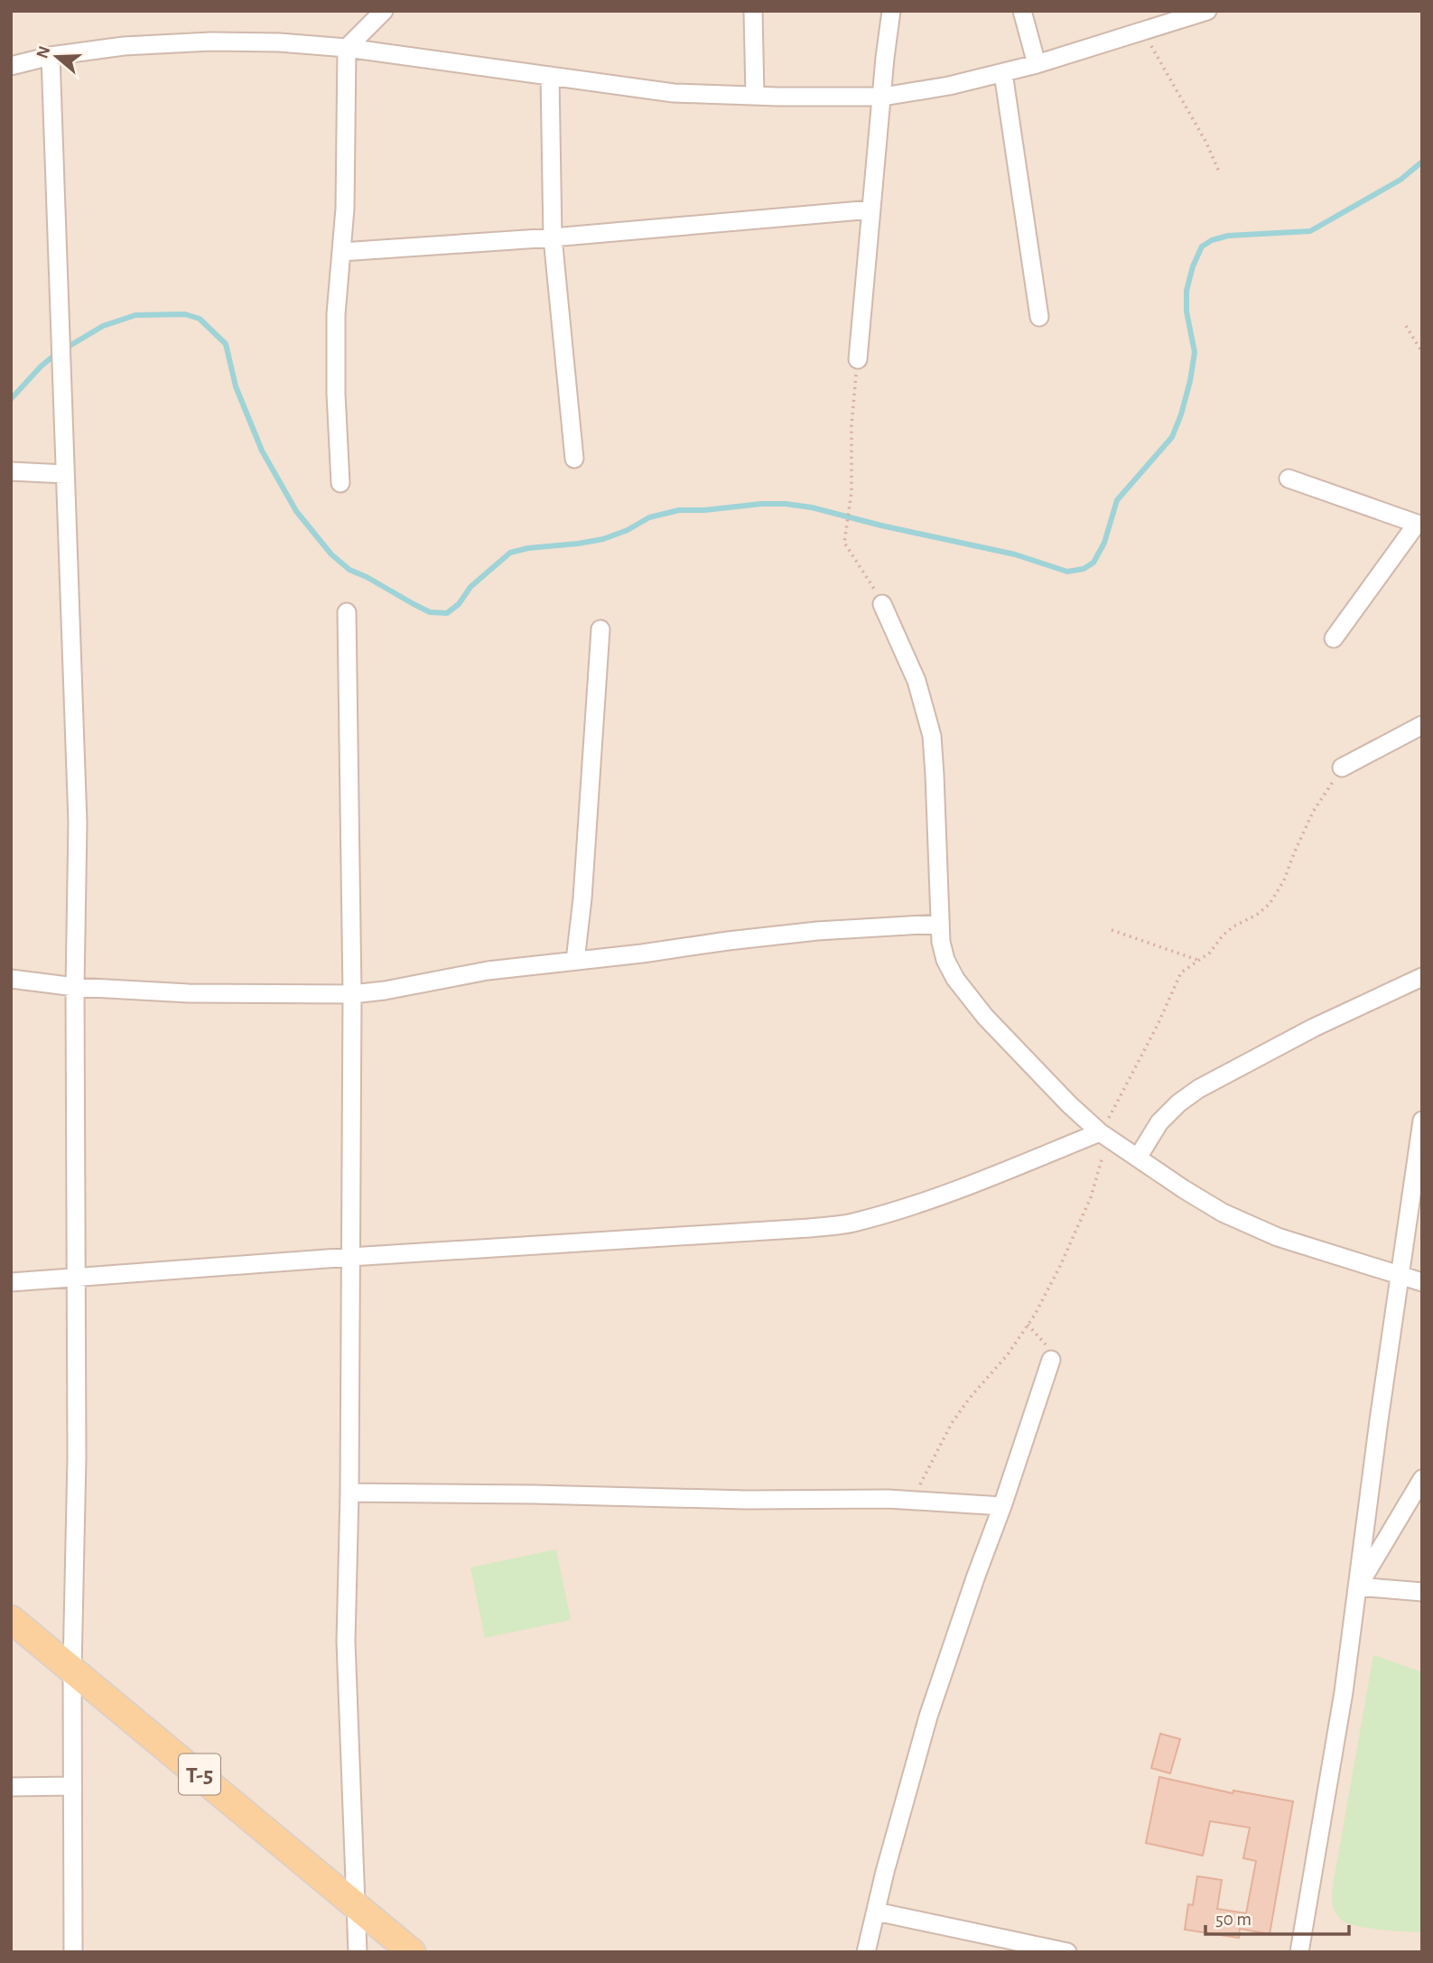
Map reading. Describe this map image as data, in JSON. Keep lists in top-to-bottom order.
{
  "streets": {
    "main road": ["T-5"]
  },
  "scale_bar": "50 m",
  "north": "left"
}
